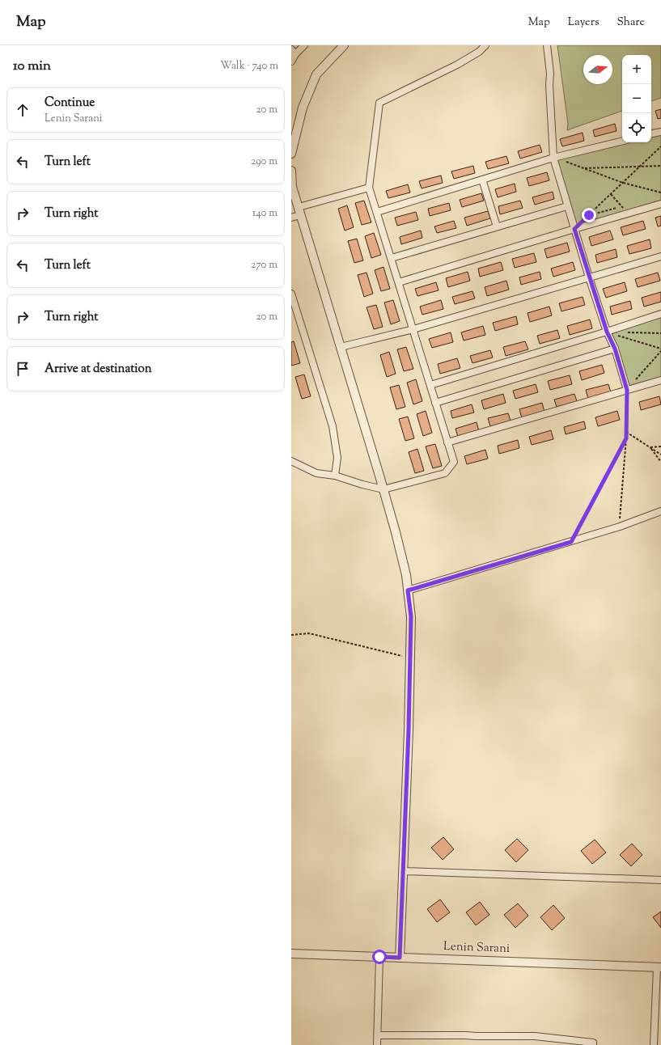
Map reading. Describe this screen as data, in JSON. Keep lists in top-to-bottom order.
{
  "streets": {
    "street": ["Lenin Sarani"]
  },
  "north": "right",
  "page": {
    "header": "Map",
    "nav": ["Map", "Layers", "Share"],
    "heading": ["10 min", "Walk · 740 m"],
    "map_buttons": ["+", "−"],
    "list": [
      ["Continue", "Lenin Sarani", "20 m"],
      ["Turn left", "290 m"],
      ["Turn right", "140 m"],
      ["Turn left", "270 m"],
      ["Turn right", "20 m"],
      "Arrive at destination"
    ]
  }
}
